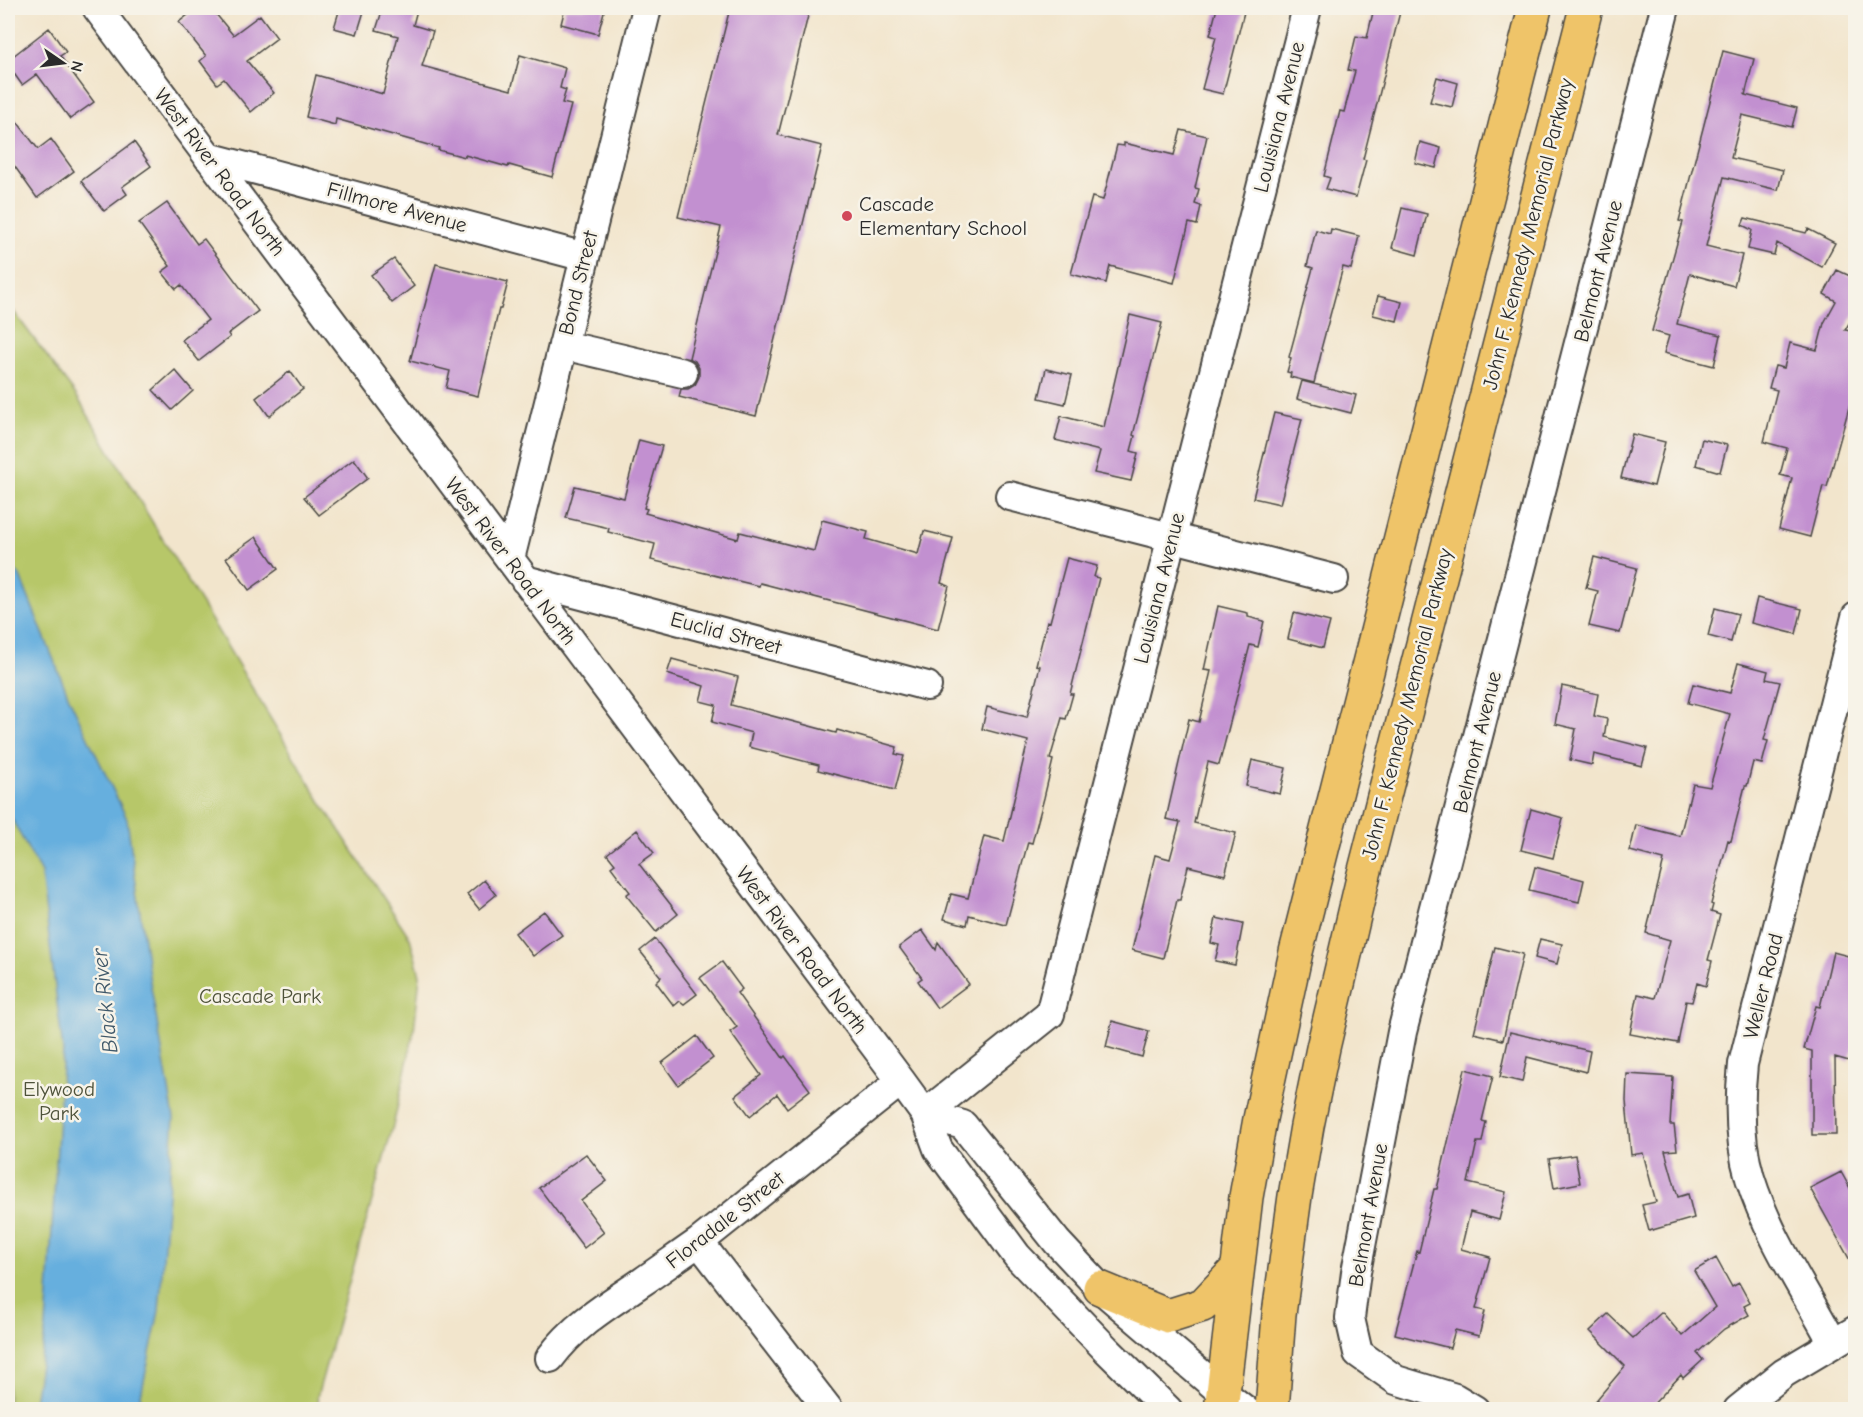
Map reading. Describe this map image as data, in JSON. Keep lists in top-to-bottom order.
{
  "streets": {
    "highway": ["John F. Kennedy Memorial Parkway"],
    "street": [
      "Louisiana Avenue",
      "West River Road North",
      "Fillmore Avenue",
      "Belmont Avenue",
      "Bond Street",
      "Euclid Street",
      "Weller Road",
      "Floradale Street"
    ]
  },
  "crossings": [
    ["Louisiana Avenue", "West River Road North"],
    ["West River Road North", "Fillmore Avenue"],
    ["West River Road North", "Bond Street"],
    ["West River Road North", "Euclid Street"],
    ["West River Road North", "Floradale Street"],
    ["Fillmore Avenue", "Bond Street"],
    ["Bond Street", "Euclid Street"]
  ],
  "water": ["Black River"],
  "parks": ["Cascade Park", "Elywood Park"],
  "places": ["Cascade Elementary School"],
  "north": "right"
}
